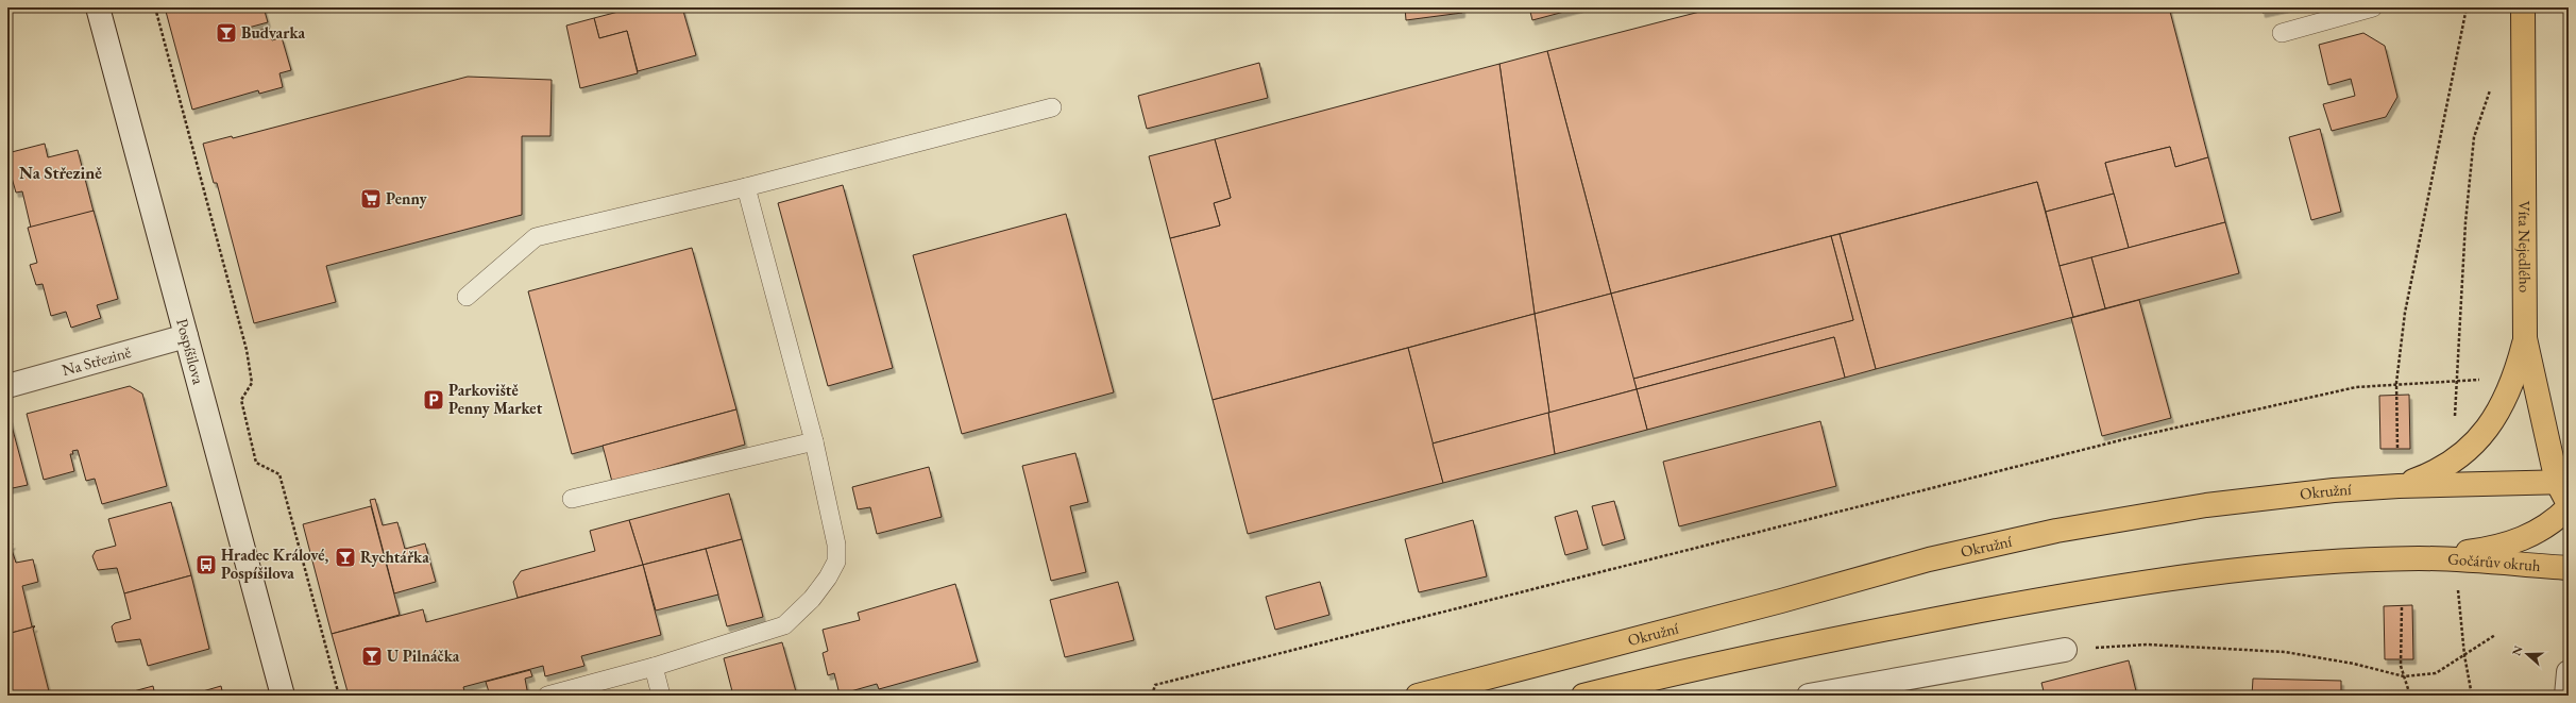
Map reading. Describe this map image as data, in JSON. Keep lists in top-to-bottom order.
{
  "streets": {
    "main road": ["Víta Nejedlého", "Okružní", "Gočárův okruh"],
    "street": ["Pospíšilova", "Na Střezině"]
  },
  "crossings": [
    ["Víta Nejedlého", "Okružní"],
    ["Pospíšilova", "Na Střezině"]
  ],
  "districts": ["Na Střezině"],
  "places": {
    "bar": ["Budvarka", "Rychtářka", "U Pilnáčka"],
    "supermarket": ["Penny"],
    "parking": ["Parkoviště Penny Market"],
    "bus stop": ["Hradec Králové, Pospíšilova"]
  },
  "north": "left"
}
